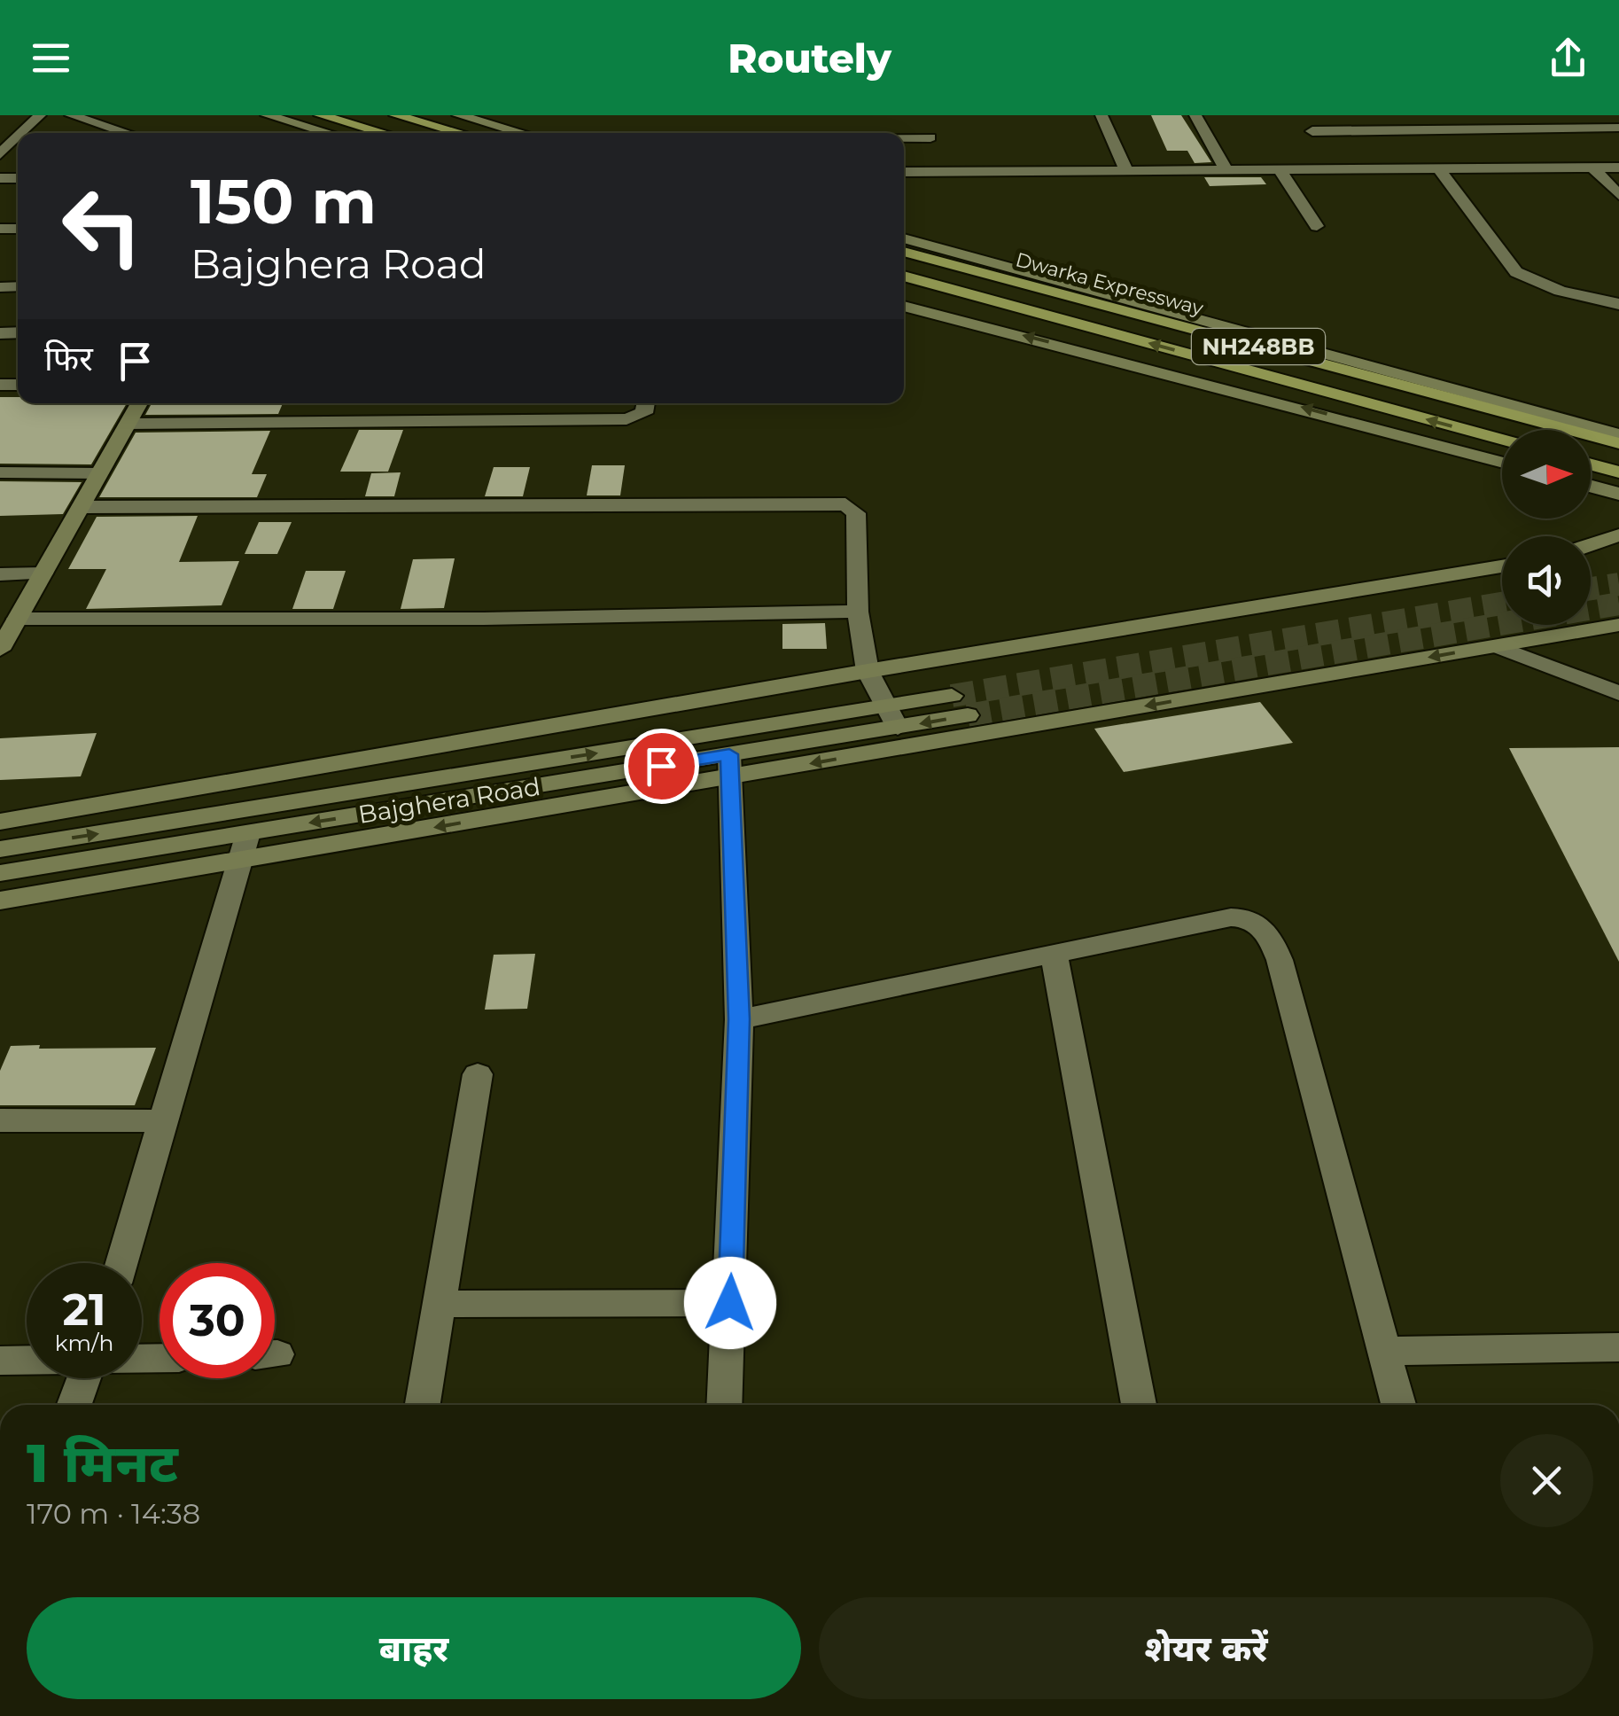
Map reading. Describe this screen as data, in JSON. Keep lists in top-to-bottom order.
{
  "streets": {
    "highway": ["Dwarka Expressway", "NH248BB"],
    "street": ["Bajghera Road"]
  },
  "north": "right",
  "page": {
    "header": "Routely",
    "turn": ["150 m", "Bajghera Road"],
    "then": "फिर",
    "speed": "21 km/h",
    "limit": "30",
    "heading": ["1 मिनट", "170 m · 14:38"],
    "buttons": ["बाहर", "शेयर करें"]
  }
}
